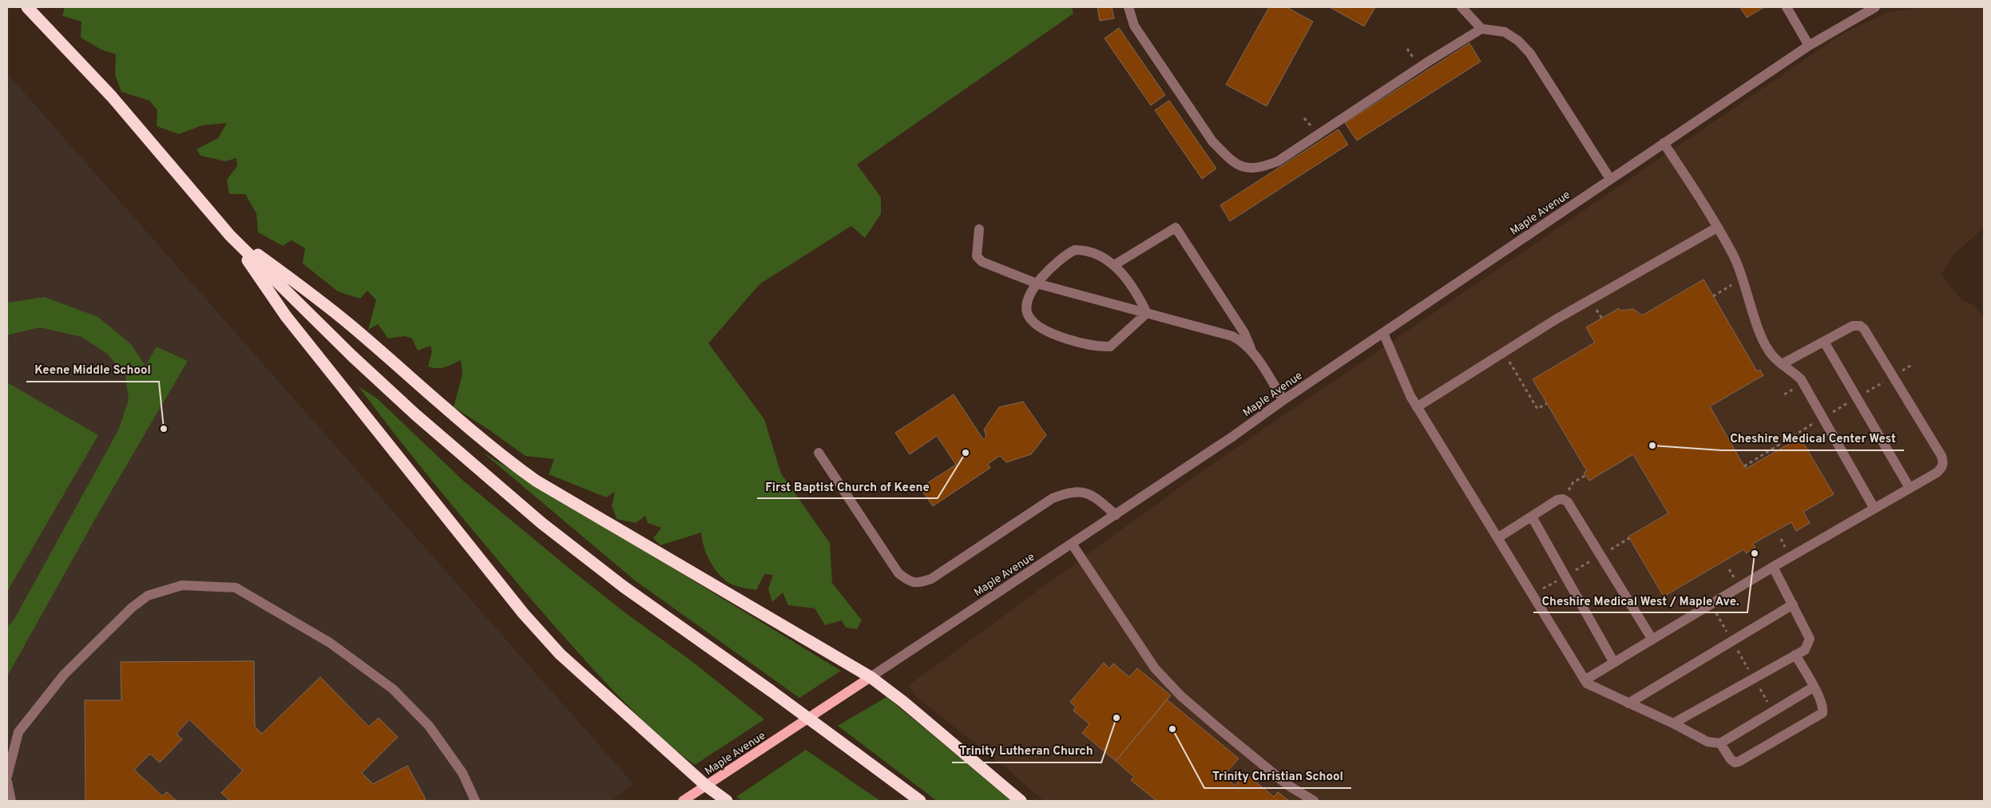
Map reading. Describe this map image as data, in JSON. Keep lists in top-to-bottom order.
{
  "streets": {
    "main road": ["Maple Avenue"]
  },
  "places": [
    "Keene Middle School",
    "Cheshire Medical Center West",
    "First Baptist Church of Keene",
    "Cheshire Medical West / Maple Ave.",
    "Trinity Lutheran Church",
    "Trinity Christian School"
  ]
}
